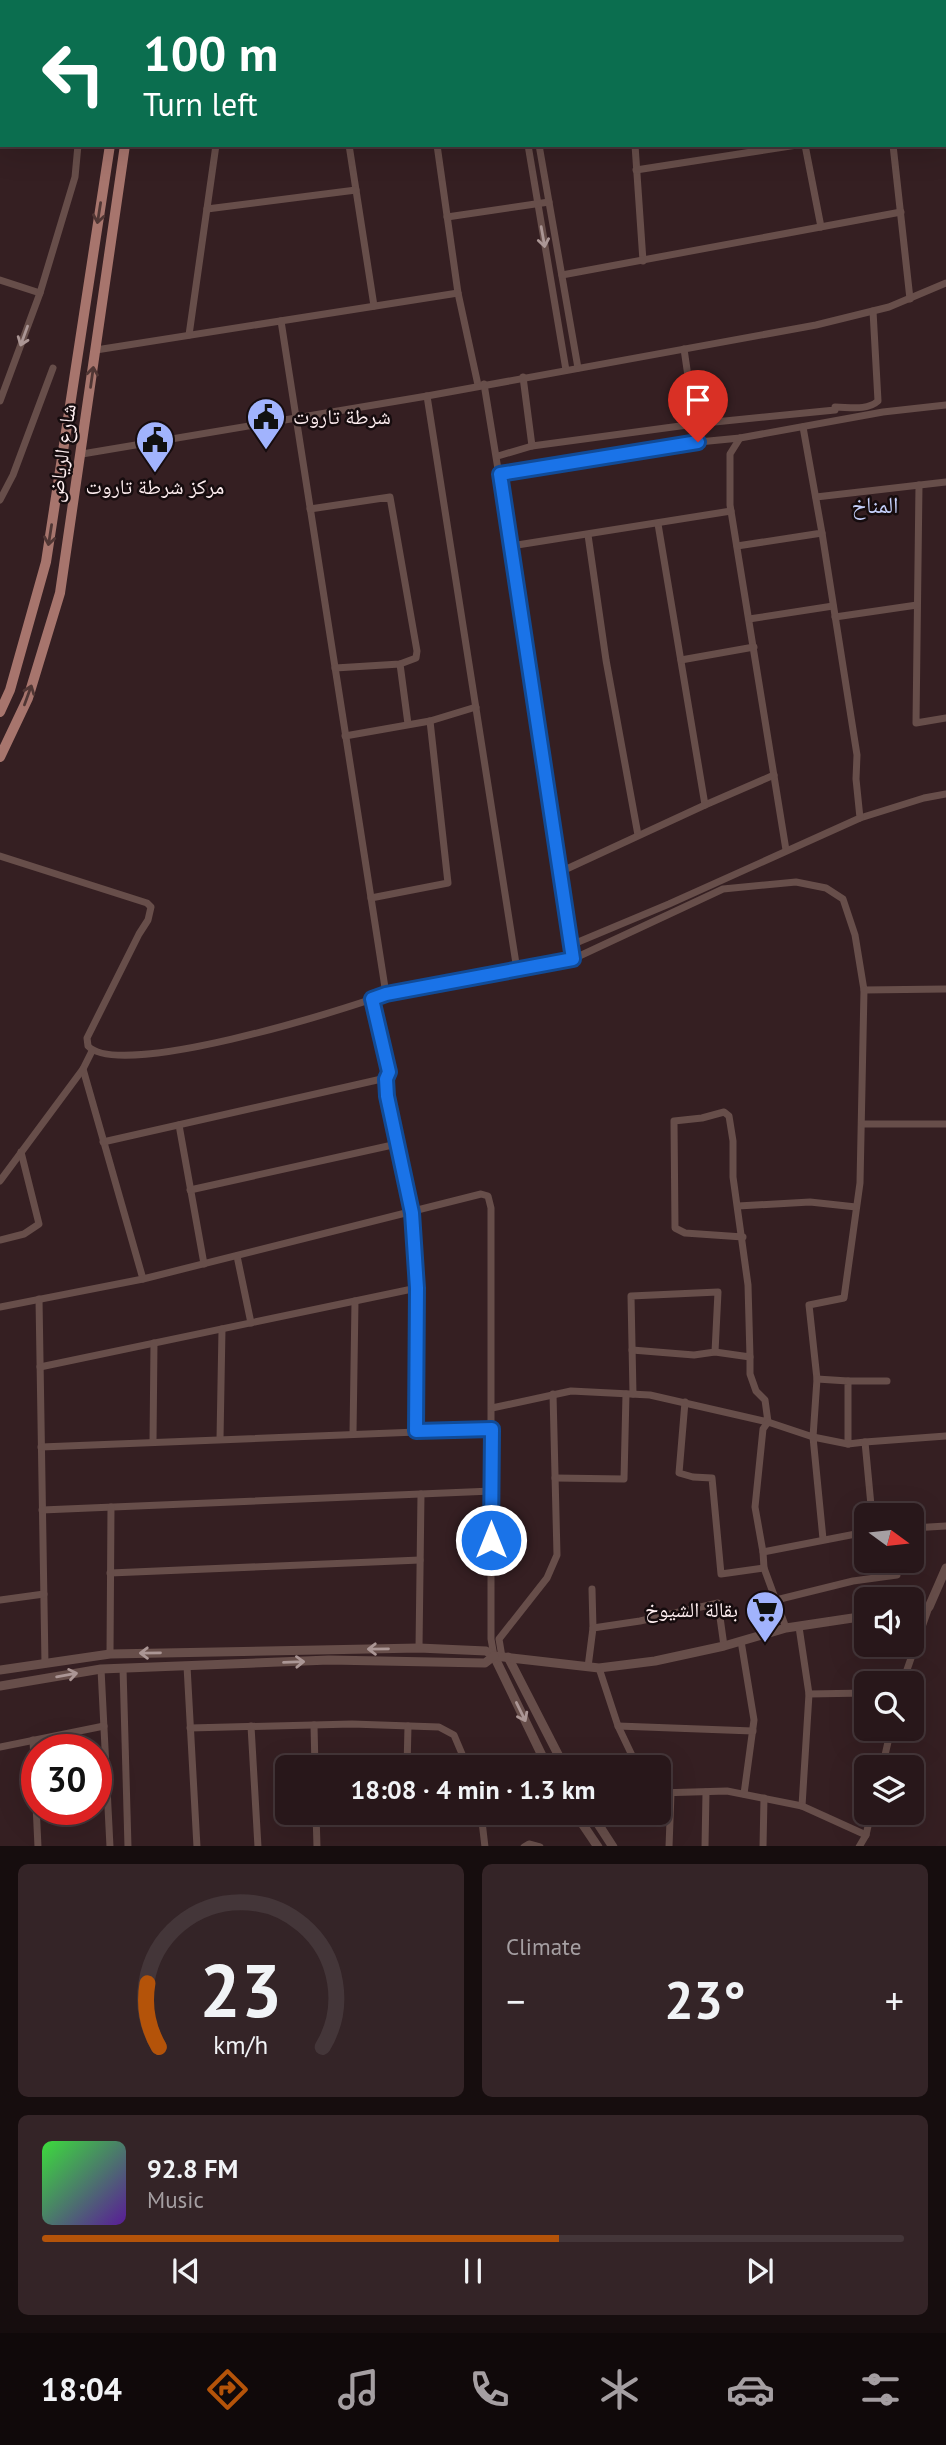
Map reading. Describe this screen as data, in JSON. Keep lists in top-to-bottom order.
{
  "streets": {
    "main road": ["شارع الرياض"]
  },
  "districts": ["المناخ"],
  "places": {
    "public building": ["شرطة تاروت", "مركز شرطة تاروت"],
    "supermarket": ["بقالة الشيوخ"]
  },
  "north": "right",
  "page": {
    "turn": ["100 m", "Turn left"],
    "limit": "30",
    "trip": "18:08 · 4 min · 1.3 km",
    "tile": "Climate",
    "heat": ["−", "23°", "+"],
    "song": ["92.8 FM", "Music"],
    "tabs": "18:04",
    "gauge": ["23", "km/h"]
  }
}
